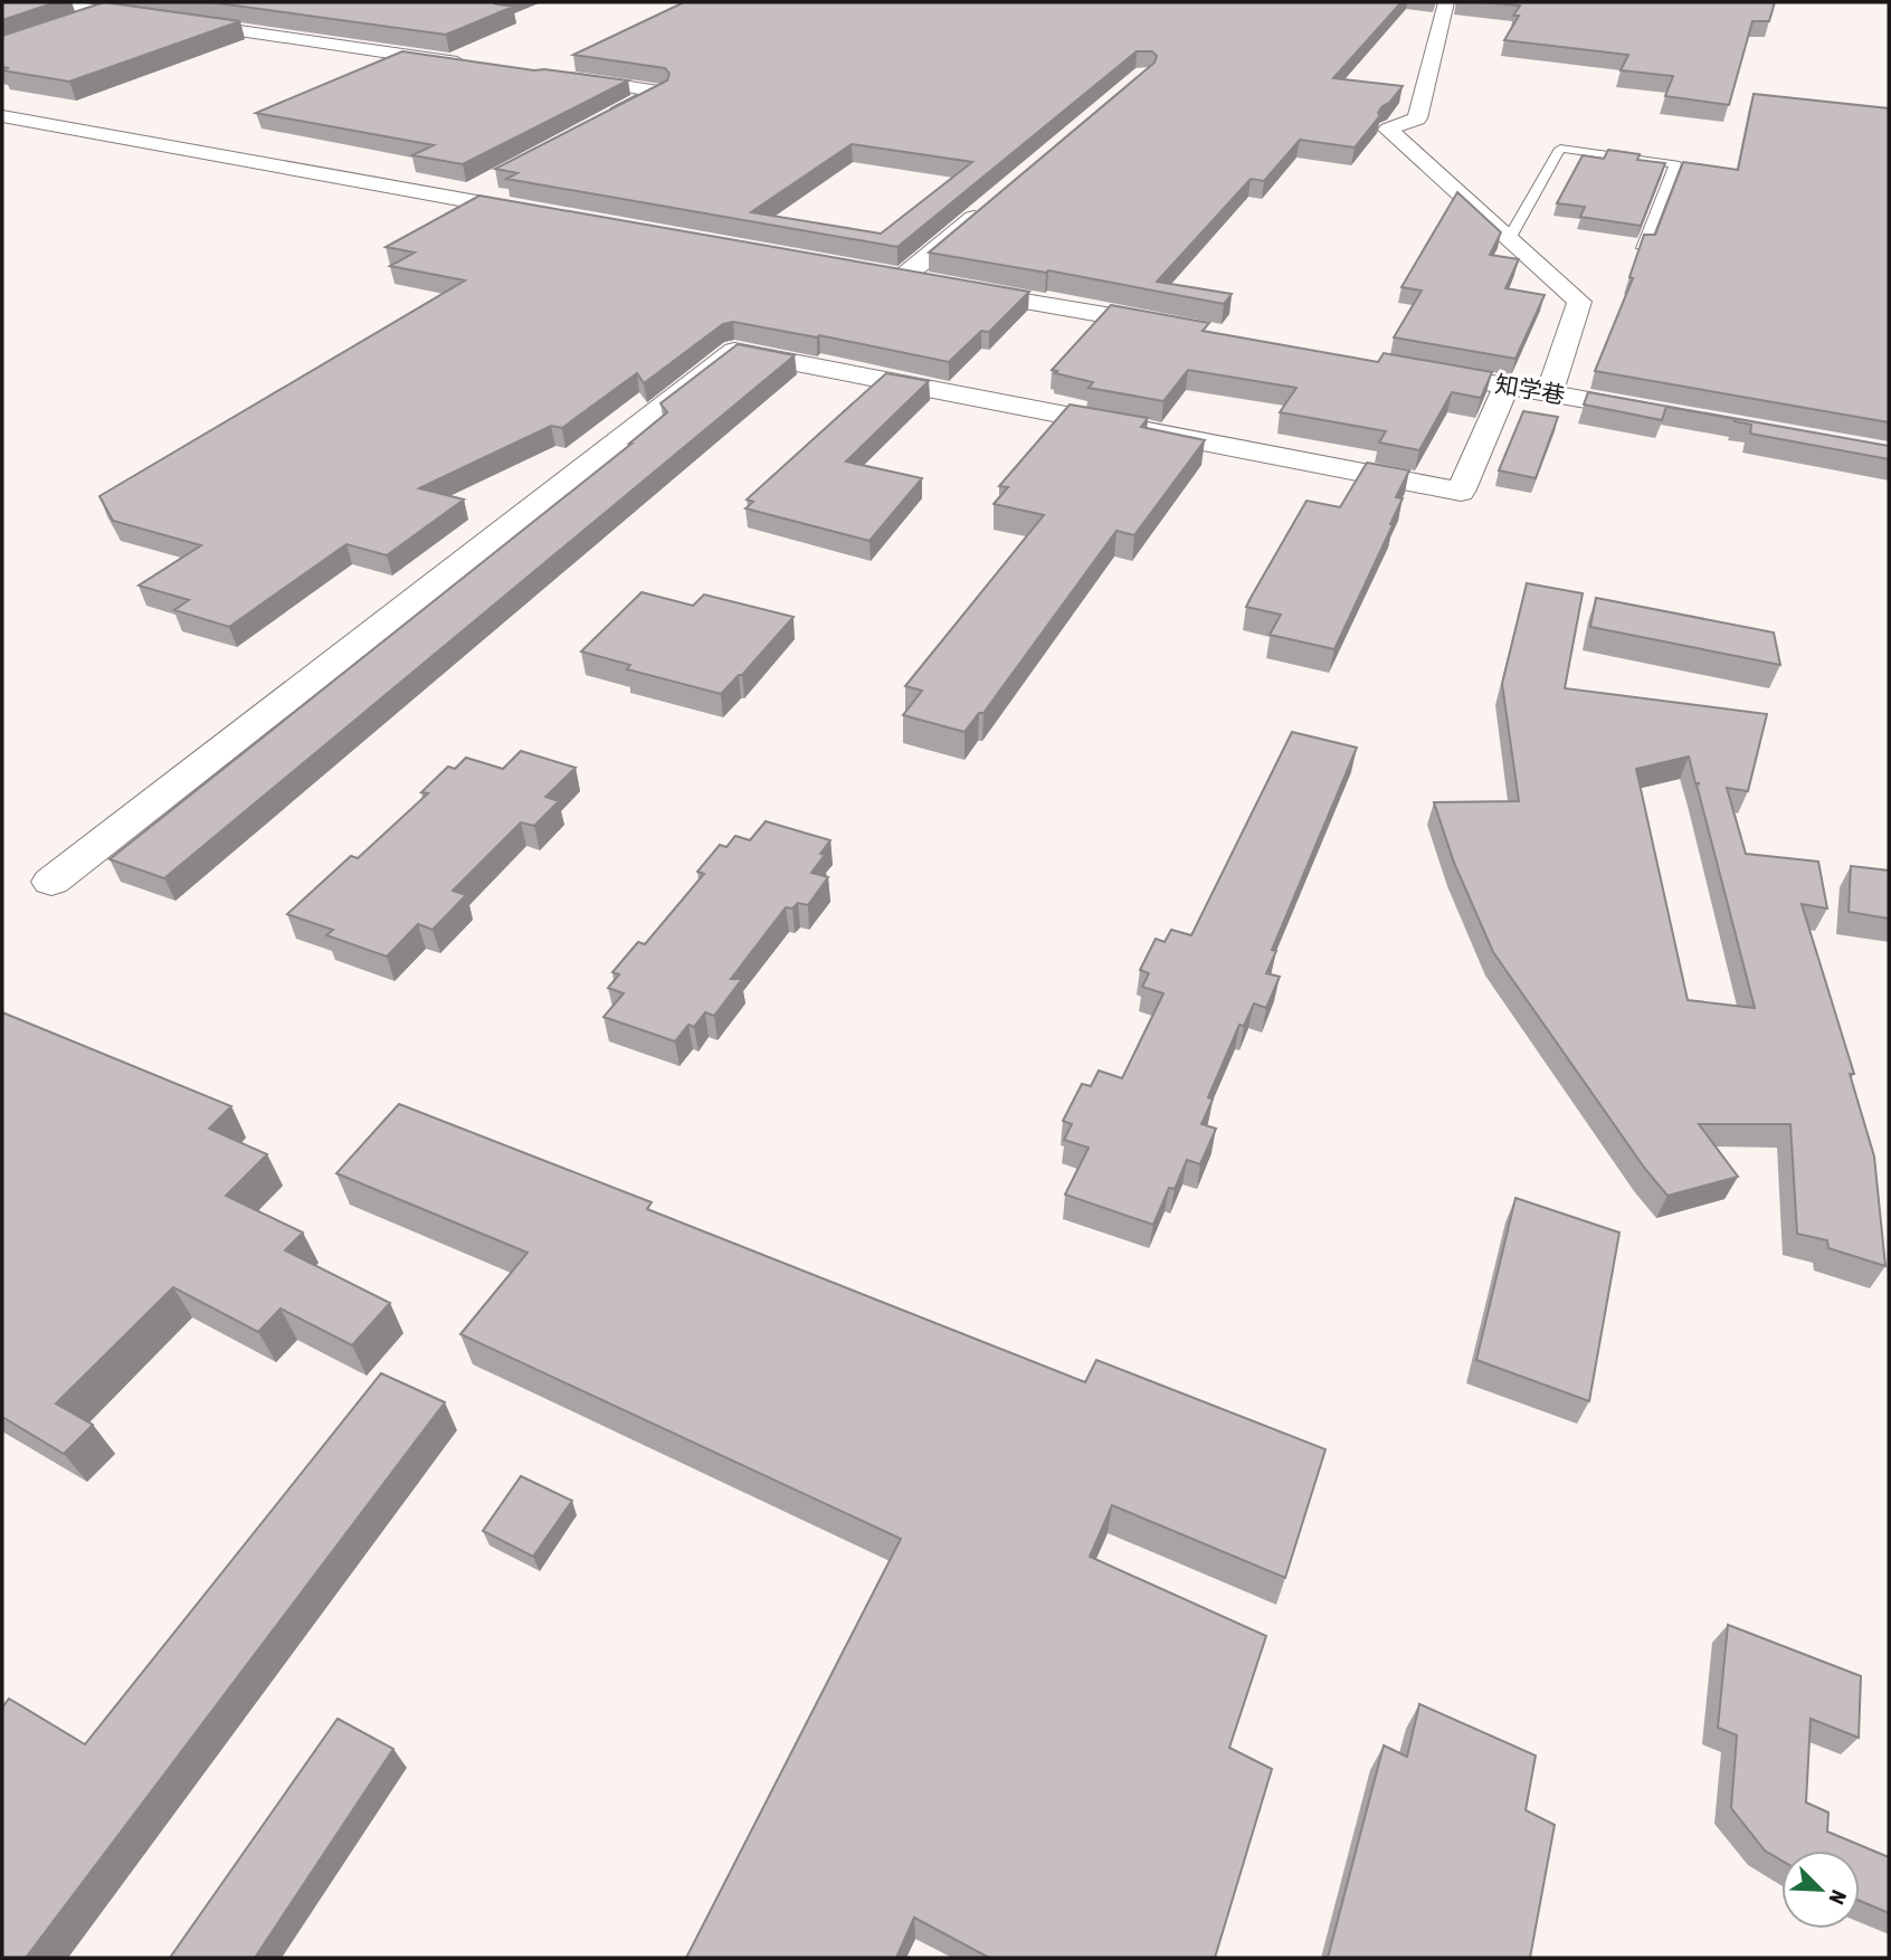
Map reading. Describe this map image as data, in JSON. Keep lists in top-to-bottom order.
{
  "streets": {
    "street": ["知学巷"]
  },
  "north": "bottom right"
}
